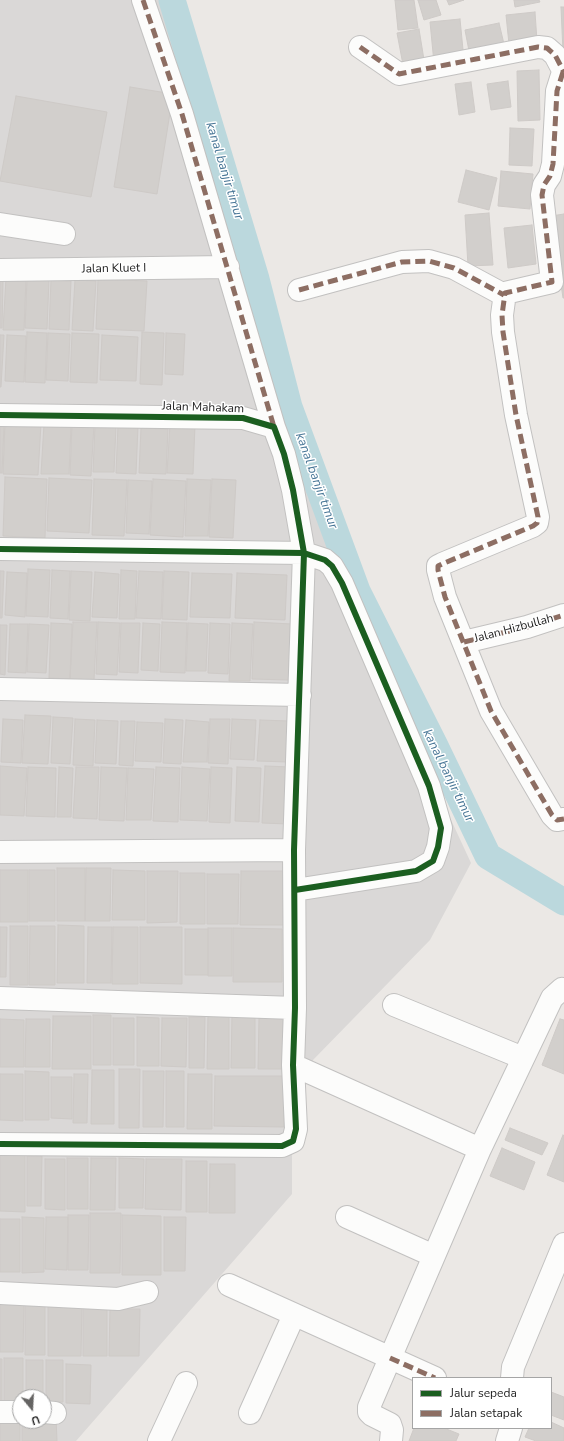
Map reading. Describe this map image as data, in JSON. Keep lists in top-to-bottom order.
{
  "streets": {
    "street": ["Jalan Kluet I", "Jalan Mahakam", "Jalan Hizbullah"]
  },
  "water": ["kanal banjir timur"],
  "legend": ["Jalur sepeda", "Jalan setapak"],
  "north": "bottom"
}
